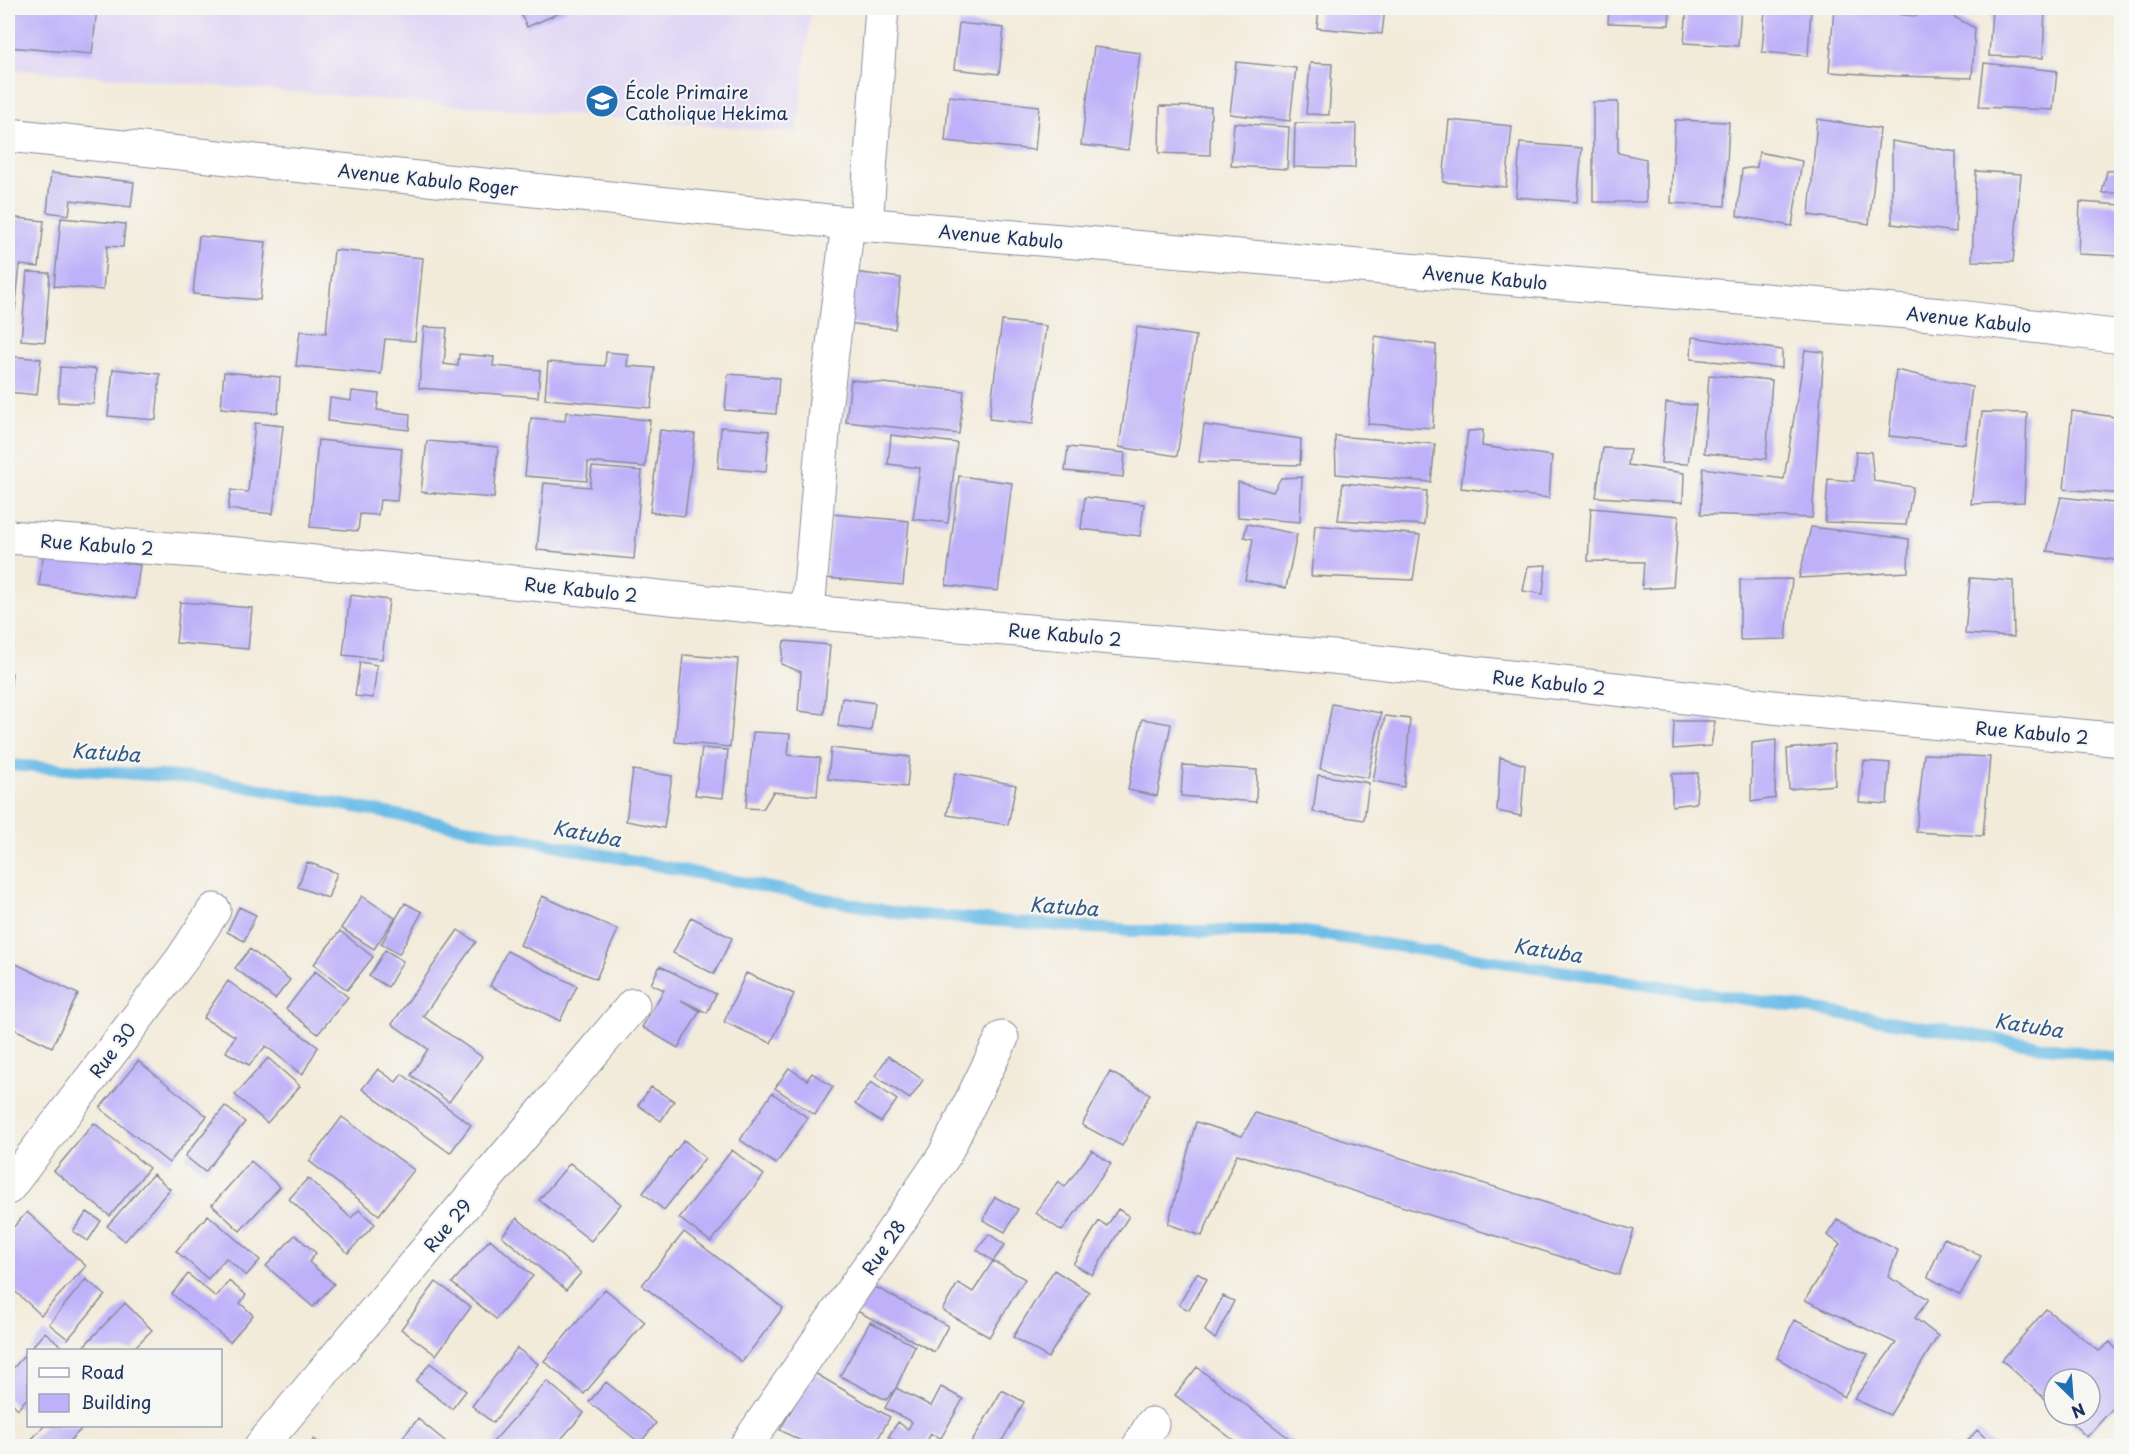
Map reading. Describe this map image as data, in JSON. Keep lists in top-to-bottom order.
{
  "streets": {
    "street": [
      "Avenue Kabulo Roger",
      "Avenue Kabulo",
      "Rue Kabulo 2",
      "Rue 30",
      "Rue 29",
      "Rue 28"
    ]
  },
  "crossings": [
    ["Avenue Kabulo Roger", "Avenue Kabulo"]
  ],
  "water": ["Katuba"],
  "places": {
    "school or university": ["École Primaire Catholique Hekima"]
  },
  "legend": ["Road", "Building"],
  "north": "bottom right"
}
